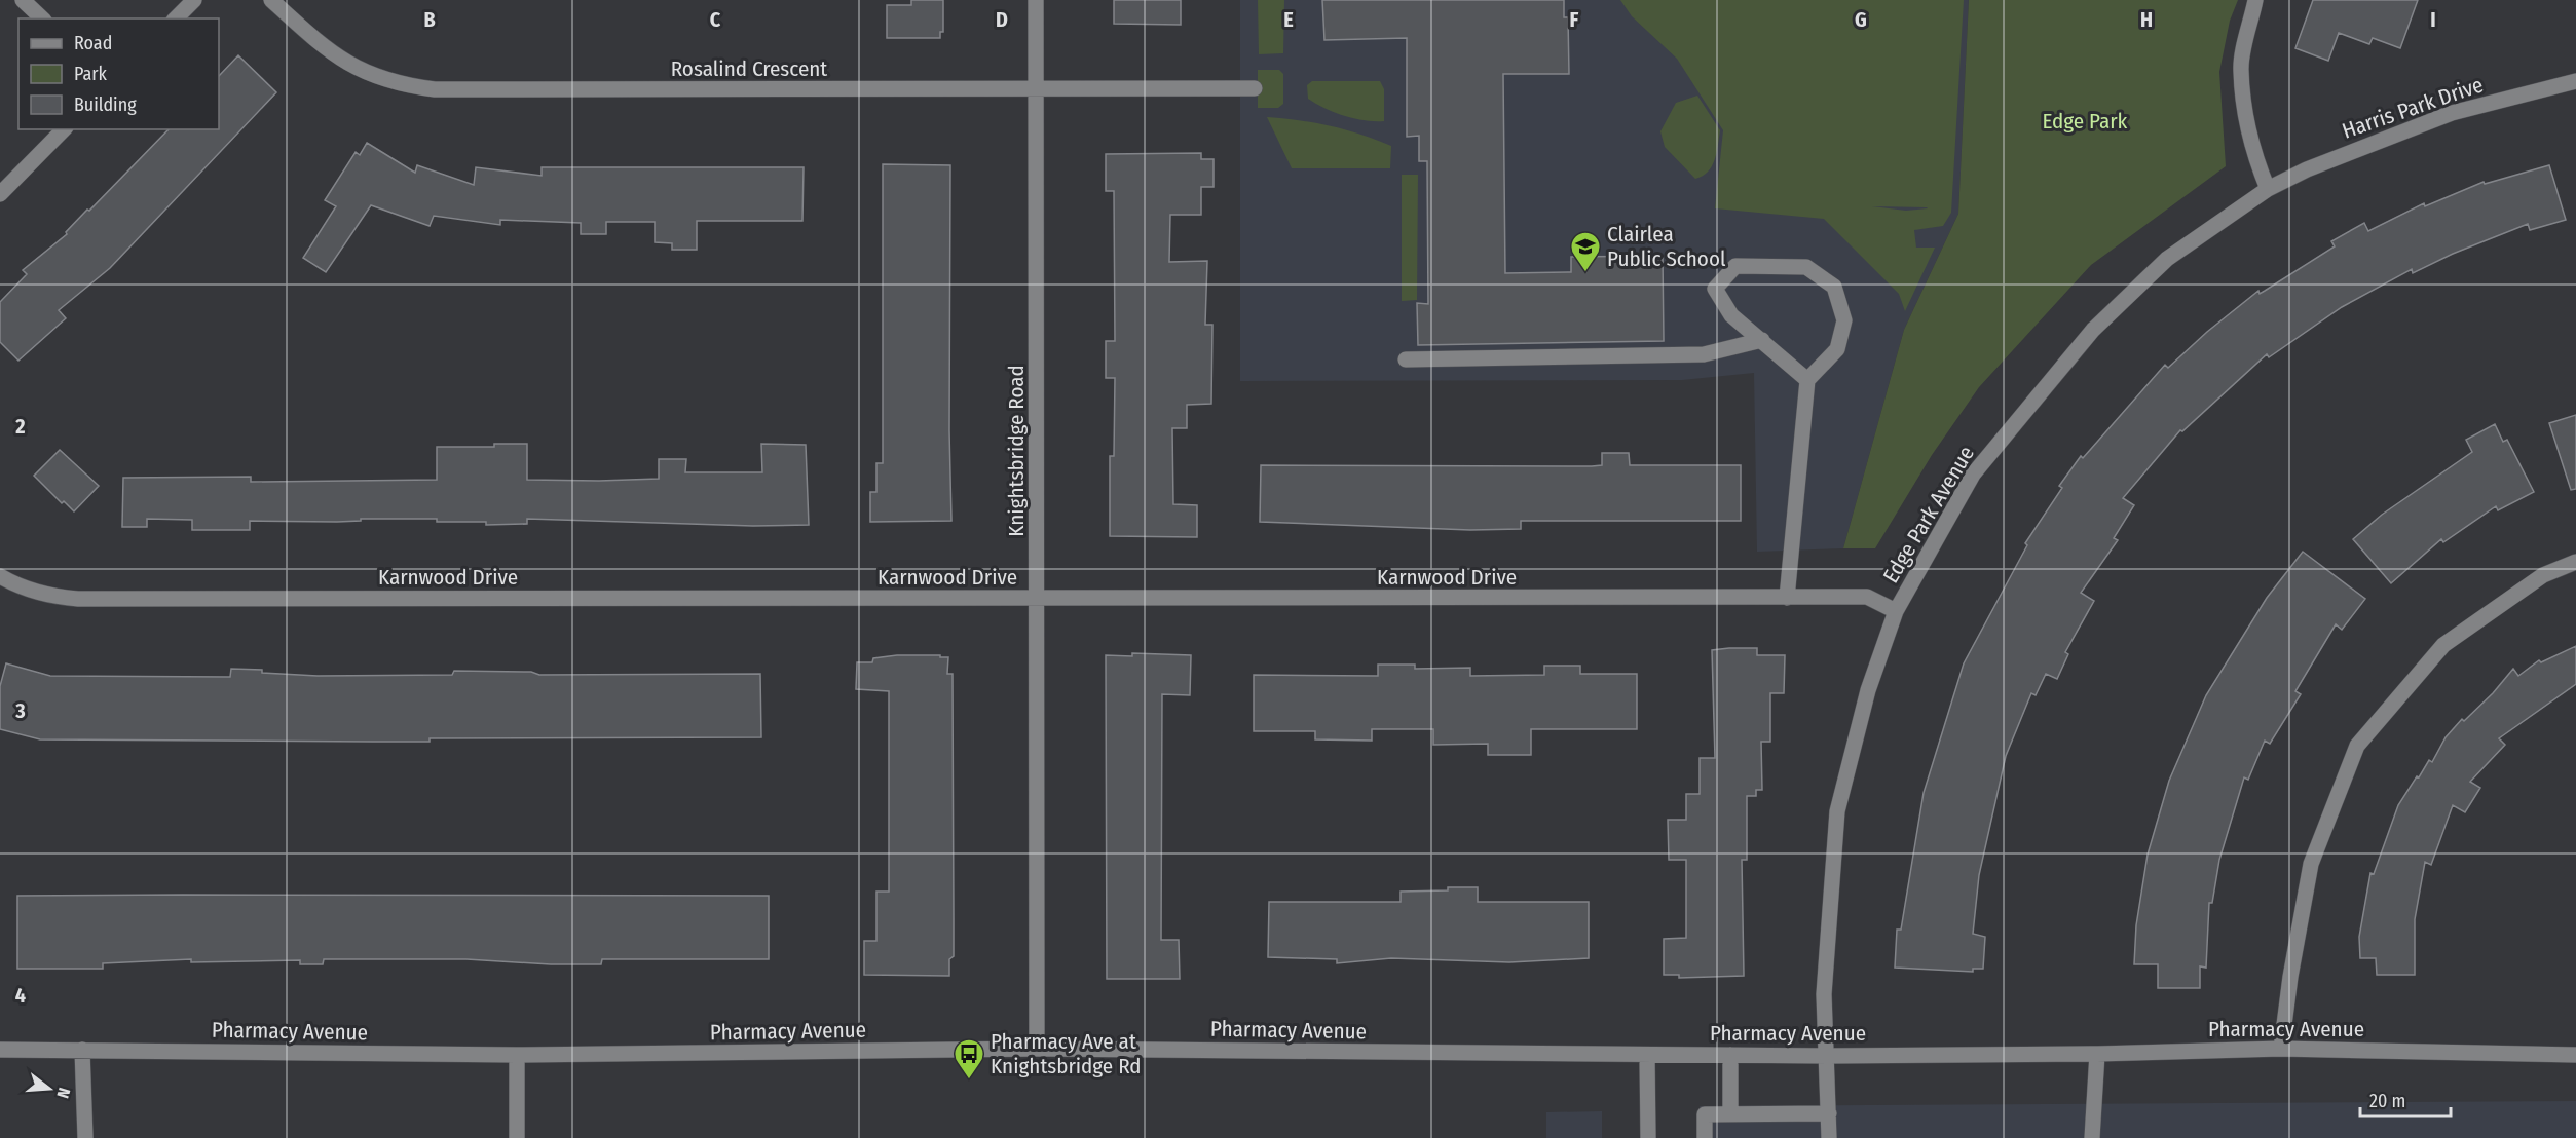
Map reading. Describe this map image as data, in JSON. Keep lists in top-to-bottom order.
{
  "streets": {
    "street": [
      "Rosalind Crescent",
      "Harris Park Drive",
      "Knightsbridge Road",
      "Edge Park Avenue",
      "Karnwood Drive",
      "Pharmacy Avenue"
    ]
  },
  "crossings": [
    ["Rosalind Crescent", "Knightsbridge Road"],
    ["Harris Park Drive", "Edge Park Avenue"],
    ["Knightsbridge Road", "Karnwood Drive"],
    ["Knightsbridge Road", "Pharmacy Avenue"],
    ["Edge Park Avenue", "Karnwood Drive"],
    ["Edge Park Avenue", "Pharmacy Avenue"]
  ],
  "parks": ["Edge Park"],
  "places": {
    "school or university": ["Clairlea Public School"],
    "bus stop": ["Pharmacy Ave at Knightsbridge Rd"]
  },
  "legend": ["Road", "Park", "Building"],
  "scale_bar": "20 m",
  "north": "right",
  "grid": {
    "columns": [
      "B",
      "C",
      "D",
      "E",
      "F",
      "G",
      "H",
      "I"
    ],
    "rows": ["2", "3", "4"]
  }
}
